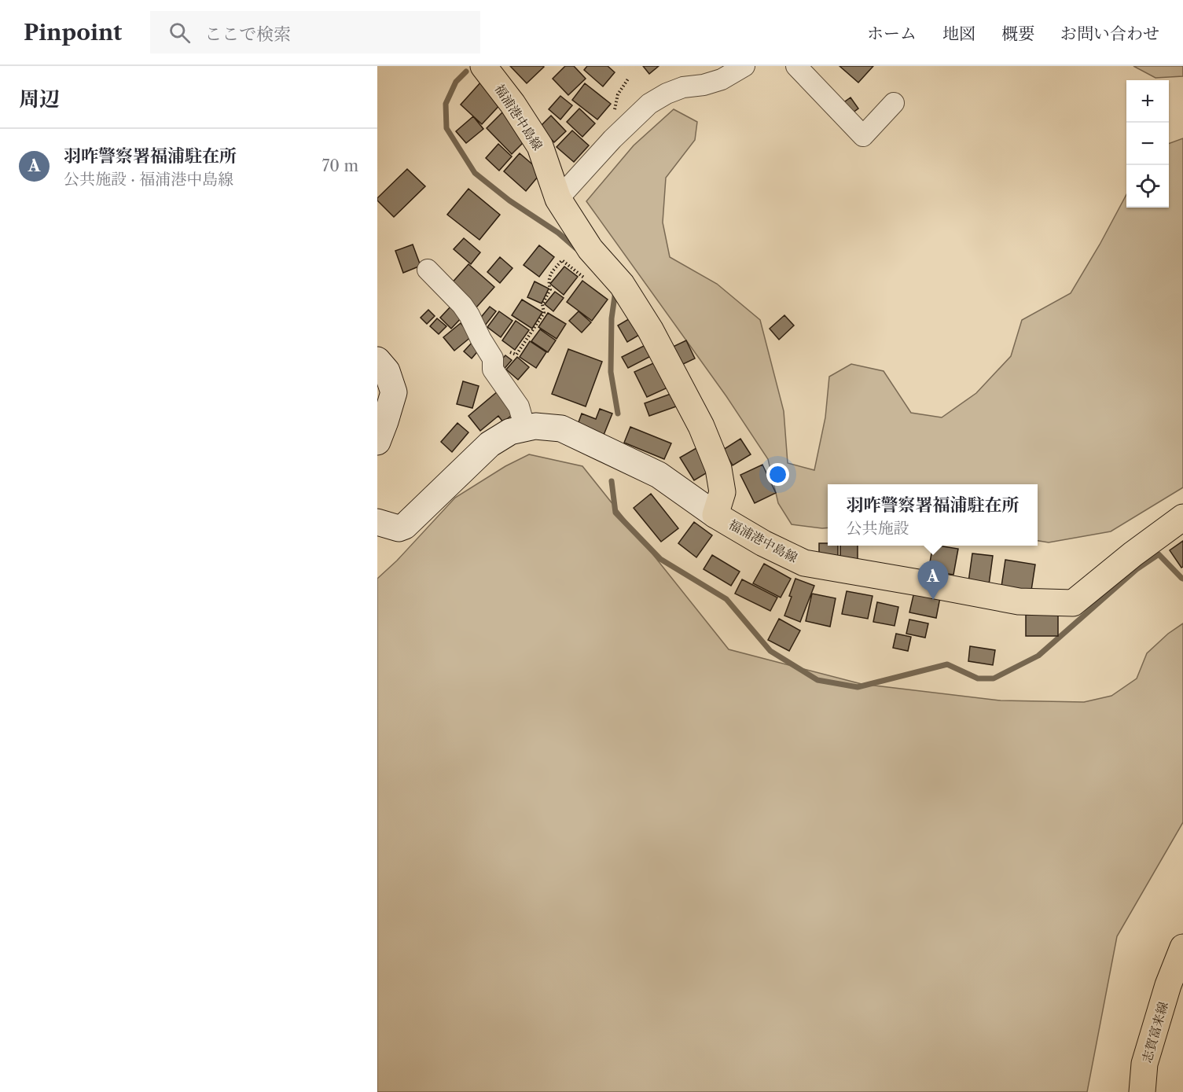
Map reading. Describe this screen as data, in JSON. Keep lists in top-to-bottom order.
{
  "streets": {
    "main road": ["福浦港中島線", "志賀富来線"]
  },
  "page": {
    "header": "Pinpoint",
    "search": "ここで検索",
    "nav": [
      "ホーム",
      "地図",
      "概要",
      "お問い合わせ"
    ],
    "heading": "周辺",
    "map_buttons": ["+", "−"],
    "list": [
      {
        "mark": "A",
        "name": "羽咋警察署福浦駐在所",
        "note": "公共施設 · 福浦港中島線",
        "value": "70 m"
      }
    ],
    "popup": ["羽咋警察署福浦駐在所", "公共施設"],
    "pins": "A"
  }
}
